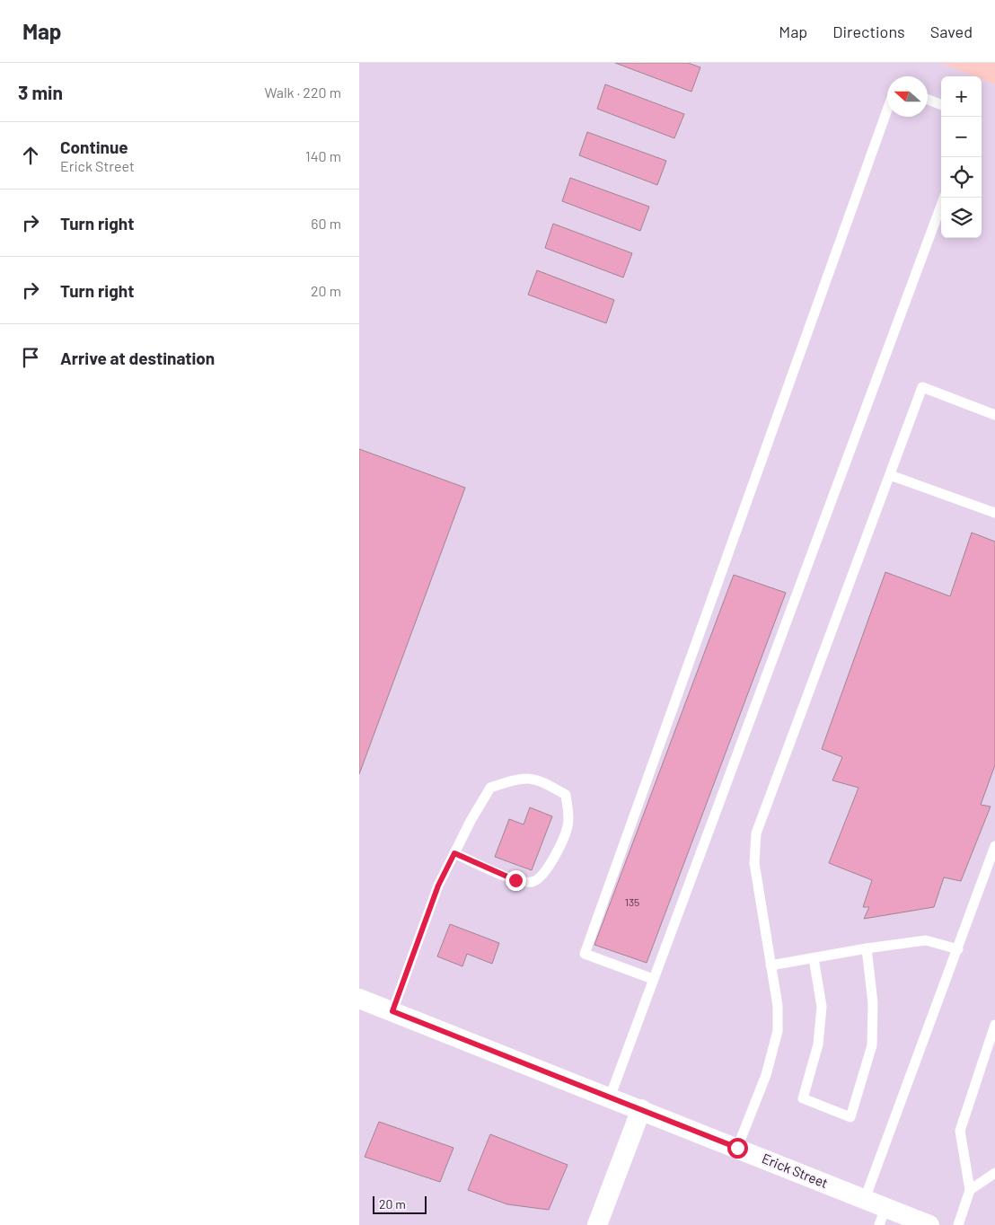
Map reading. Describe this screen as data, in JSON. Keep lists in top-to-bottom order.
{
  "streets": {
    "street": ["Erick Street"]
  },
  "house_numbers": ["135"],
  "scale_bar": "20 m",
  "north": "left",
  "page": {
    "header": "Map",
    "nav": ["Map", "Directions", "Saved"],
    "heading": ["3 min", "Walk · 220 m"],
    "map_buttons": ["+", "−"],
    "list": [
      ["Continue", "Erick Street", "140 m"],
      ["Turn right", "60 m"],
      ["Turn right", "20 m"],
      "Arrive at destination"
    ],
    "scale": "20 m"
  }
}
